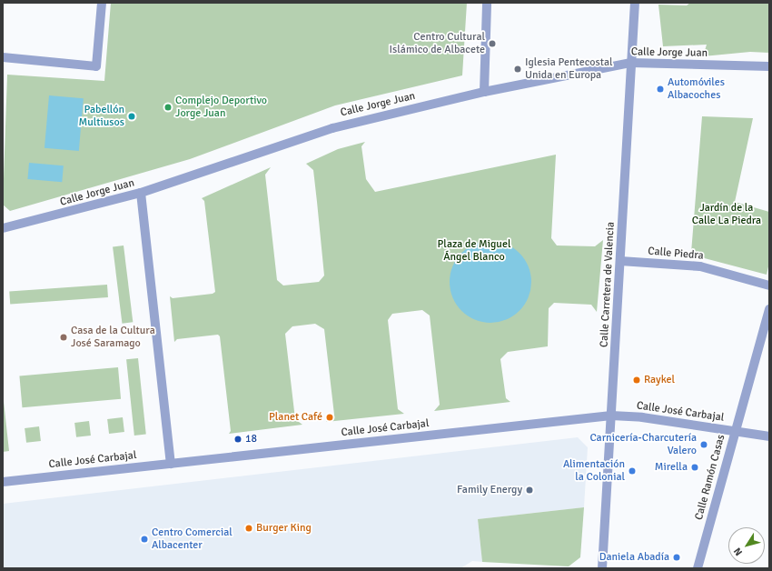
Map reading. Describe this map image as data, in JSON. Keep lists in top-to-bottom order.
{
  "streets": {
    "street": [
      "Calle Jorge Juan",
      "Calle Piedra",
      "Calle Carretera de Valencia",
      "Calle José Carbajal",
      "Calle Ramón Casas"
    ]
  },
  "crossings": [
    ["Calle Jorge Juan", "Calle Carretera de Valencia"],
    ["Calle Piedra", "Calle Carretera de Valencia"],
    ["Calle Carretera de Valencia", "Calle José Carbajal"],
    ["Calle José Carbajal", "Calle Ramón Casas"]
  ],
  "parks": ["Jardín de la Calle La Piedra", "Plaza de Miguel Ángel Blanco"],
  "places": [
    "Centro Cultural Islámico de Albacete",
    "Iglesia Pentecostal Unida en Europa",
    "Automóviles Albacoches",
    "Complejo Deportivo Jorge Juan",
    "Pabellón Multiusos",
    "Casa de la Cultura José Saramago",
    "Raykel",
    "Planet Café",
    "18",
    "Carnicería-Charcutería Valero",
    "Mirella",
    "Alimentación la Colonial",
    "Family Energy",
    "Burger King",
    "Centro Comercial Albacenter",
    "Daniela Abadía"
  ],
  "north": "bottom left"
}
